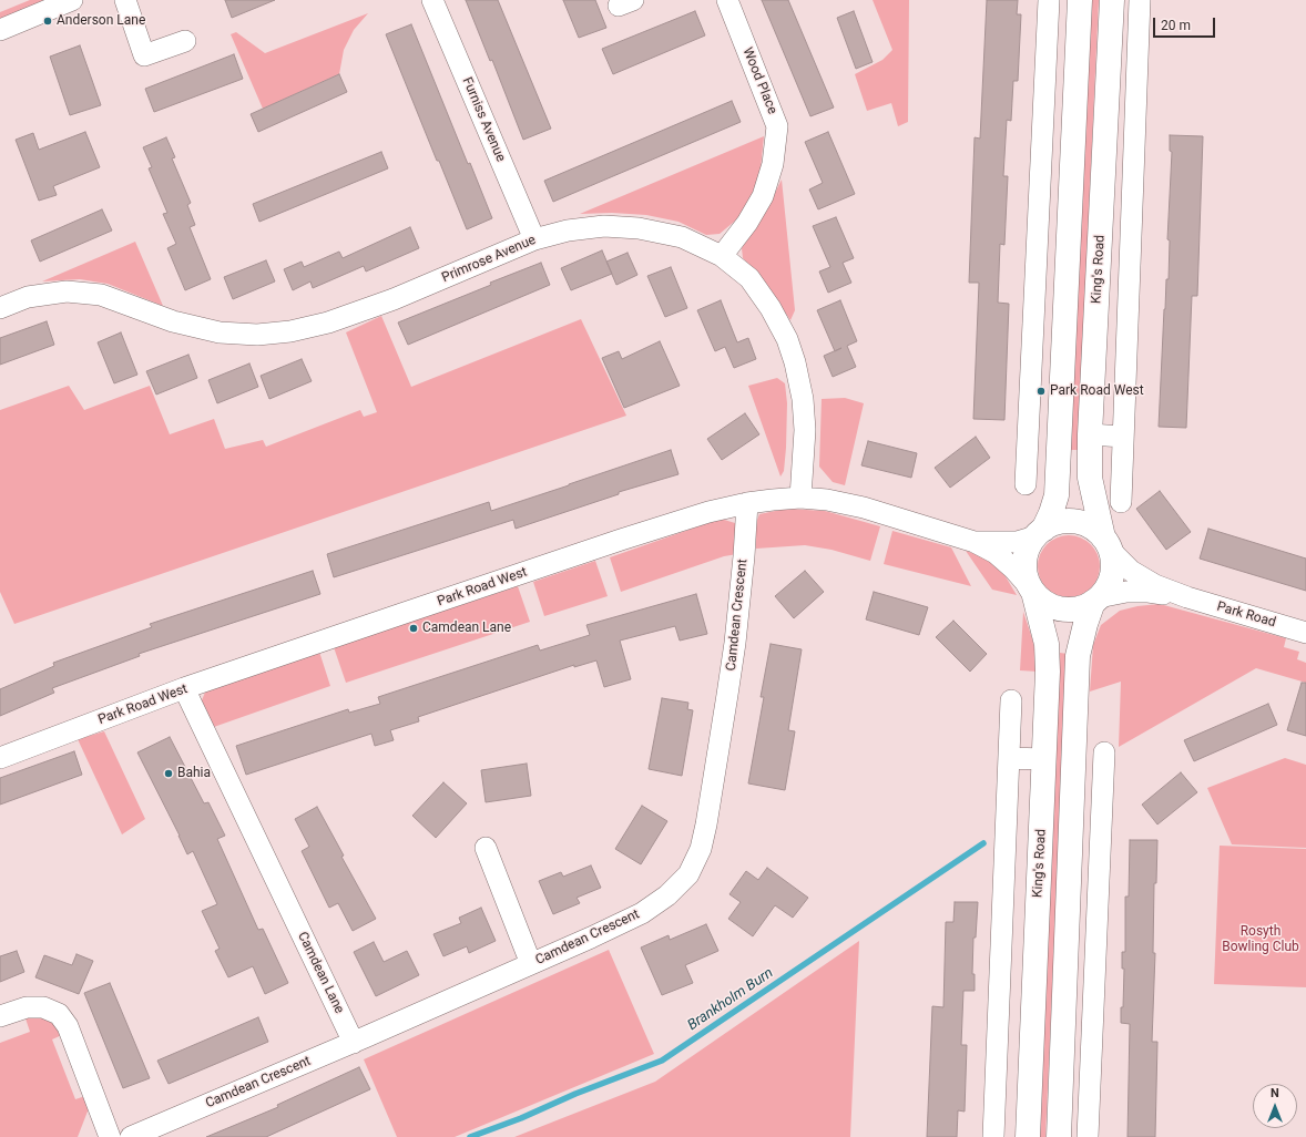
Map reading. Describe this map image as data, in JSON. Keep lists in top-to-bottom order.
{
  "streets": {
    "main road": ["King's Road"],
    "street": [
      "Wood Place",
      "Furniss Avenue",
      "Primrose Avenue",
      "Park Road West",
      "Camdean Crescent",
      "Park Road",
      "Camdean Lane"
    ]
  },
  "crossings": [
    ["Wood Place", "Primrose Avenue"],
    ["Furniss Avenue", "Primrose Avenue"],
    ["Primrose Avenue", "Park Road West"],
    ["King's Road", "Park Road West"],
    ["King's Road", "Park Road"],
    ["Park Road West", "Camdean Crescent"],
    ["Park Road West", "Park Road"],
    ["Park Road West", "Camdean Lane"],
    ["Camdean Crescent", "Camdean Lane"]
  ],
  "water": ["Brankholm Burn"],
  "parks": ["Rosyth Bowling Club"],
  "places": [
    "Anderson Lane",
    "Park Road West",
    "Camdean Lane",
    "Bahia"
  ],
  "scale_bar": "20 m",
  "north": "top"
}
